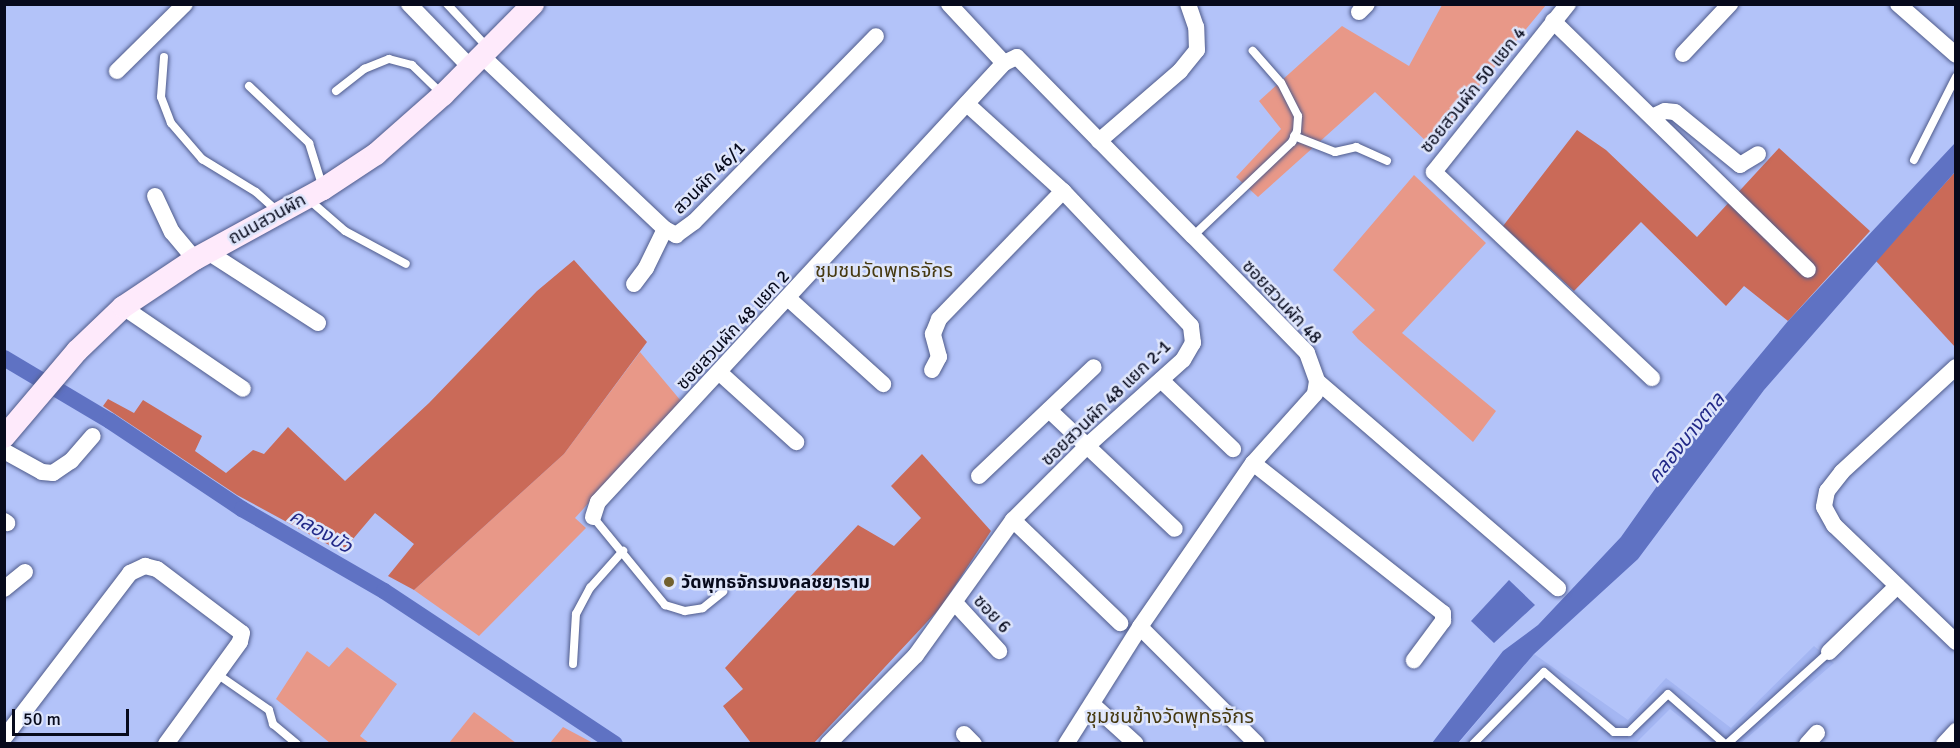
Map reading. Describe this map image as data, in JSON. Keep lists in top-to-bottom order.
{
  "streets": {
    "street": [
      "ซอยสวนผัก 50 แยก 4",
      "สวนผัก 46/1",
      "ถนนสวนผัก",
      "ซอยสวนผัก 48",
      "ซอยสวนผัก 48 แยก 2",
      "ซอยสวนผัก 48 แยก 2-1",
      "ซอย 6"
    ]
  },
  "crossings": [
    ["สวนผัก 46/1", "ถนนสวนผัก"],
    ["ซอยสวนผัก 48", "ซอยสวนผัก 48 แยก 2"],
    ["ซอยสวนผัก 48 แยก 2", "ซอยสวนผัก 48 แยก 2-1"],
    ["ซอยสวนผัก 48 แยก 2-1", "ซอย 6"]
  ],
  "districts": ["ชุมชนวัดพุทธจักร", "ชุมชนข้างวัดพุทธจักร"],
  "water": ["คลองบางตาล", "คลองบัว"],
  "places": ["วัดพุทธจักรมงคลชยาราม"],
  "scale_bar": "50 m"
}
